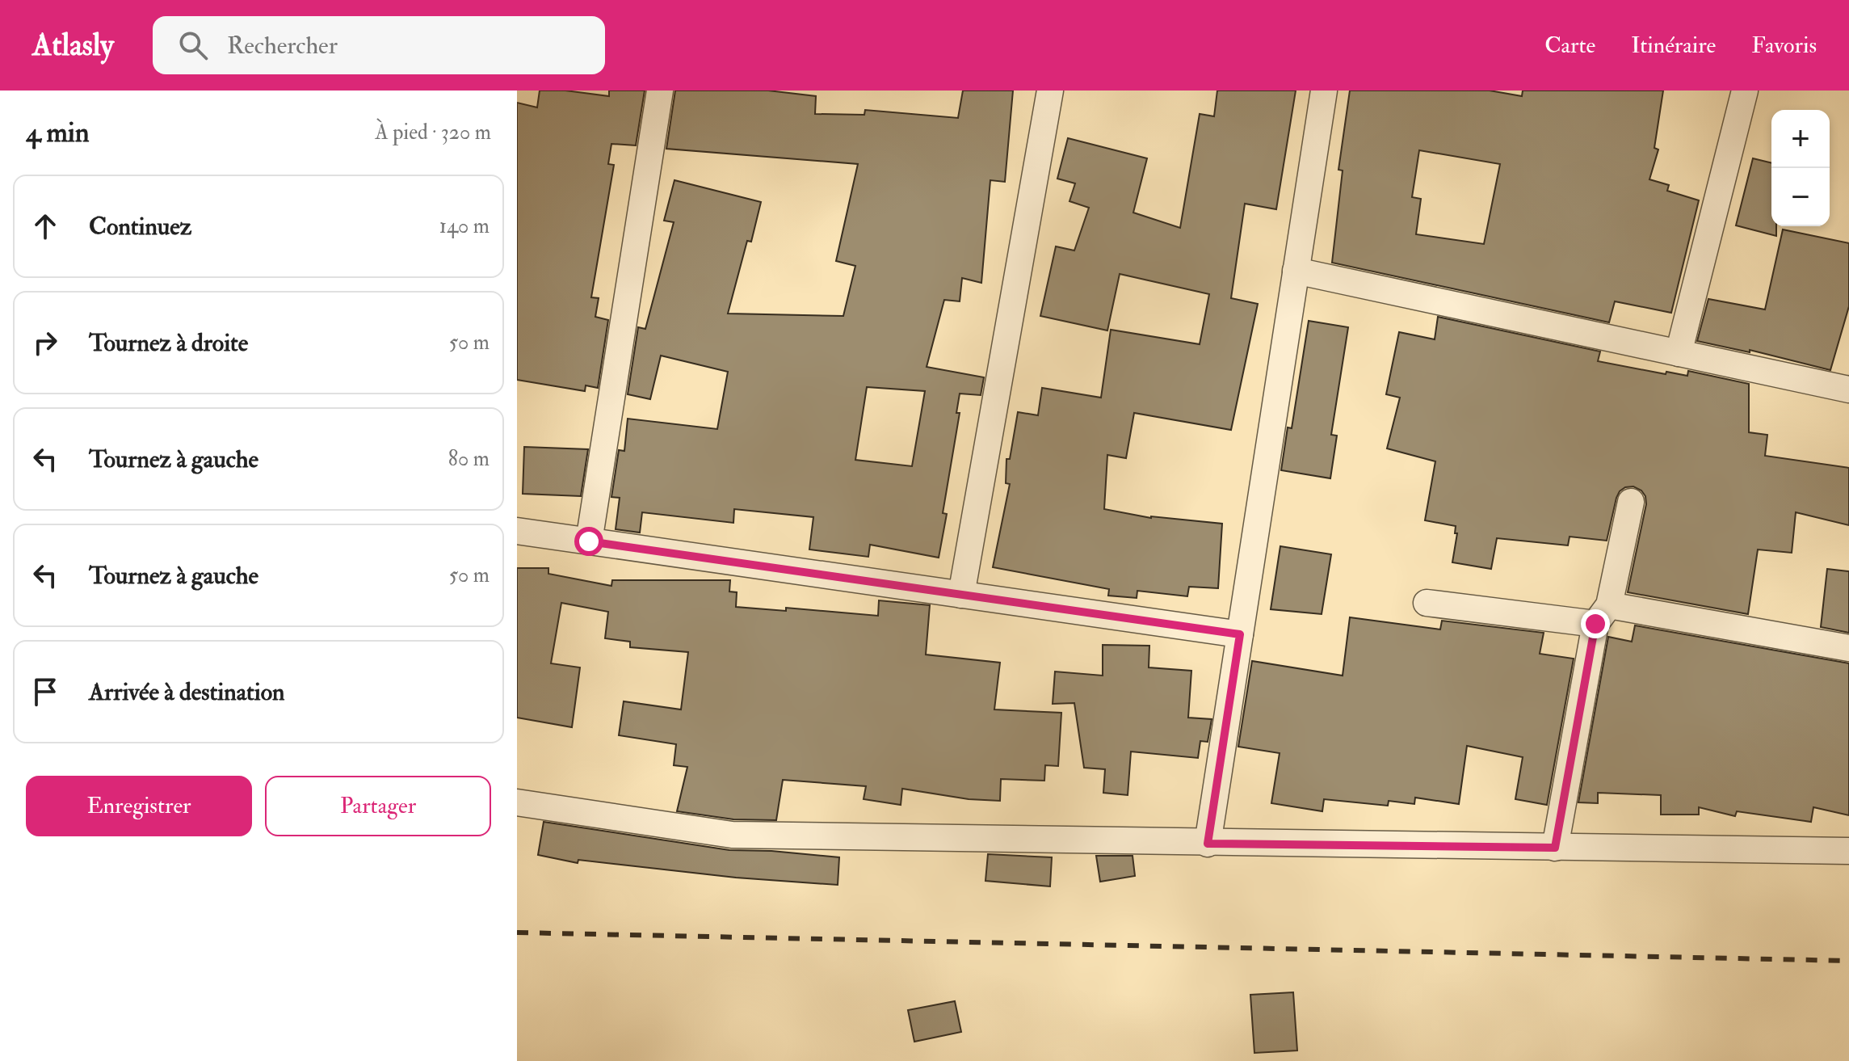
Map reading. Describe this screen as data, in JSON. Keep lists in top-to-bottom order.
{
  "page": {
    "header": "Atlasly",
    "search": "Rechercher",
    "nav": ["Carte", "Itinéraire", "Favoris"],
    "heading": ["4 min", "À pied · 320 m"],
    "map_buttons": ["+", "−"],
    "list": [
      ["Continuez", "140 m"],
      ["Tournez à droite", "50 m"],
      ["Tournez à gauche", "80 m"],
      ["Tournez à gauche", "50 m"],
      "Arrivée à destination"
    ],
    "buttons": ["Enregistrer", "Partager"]
  }
}
